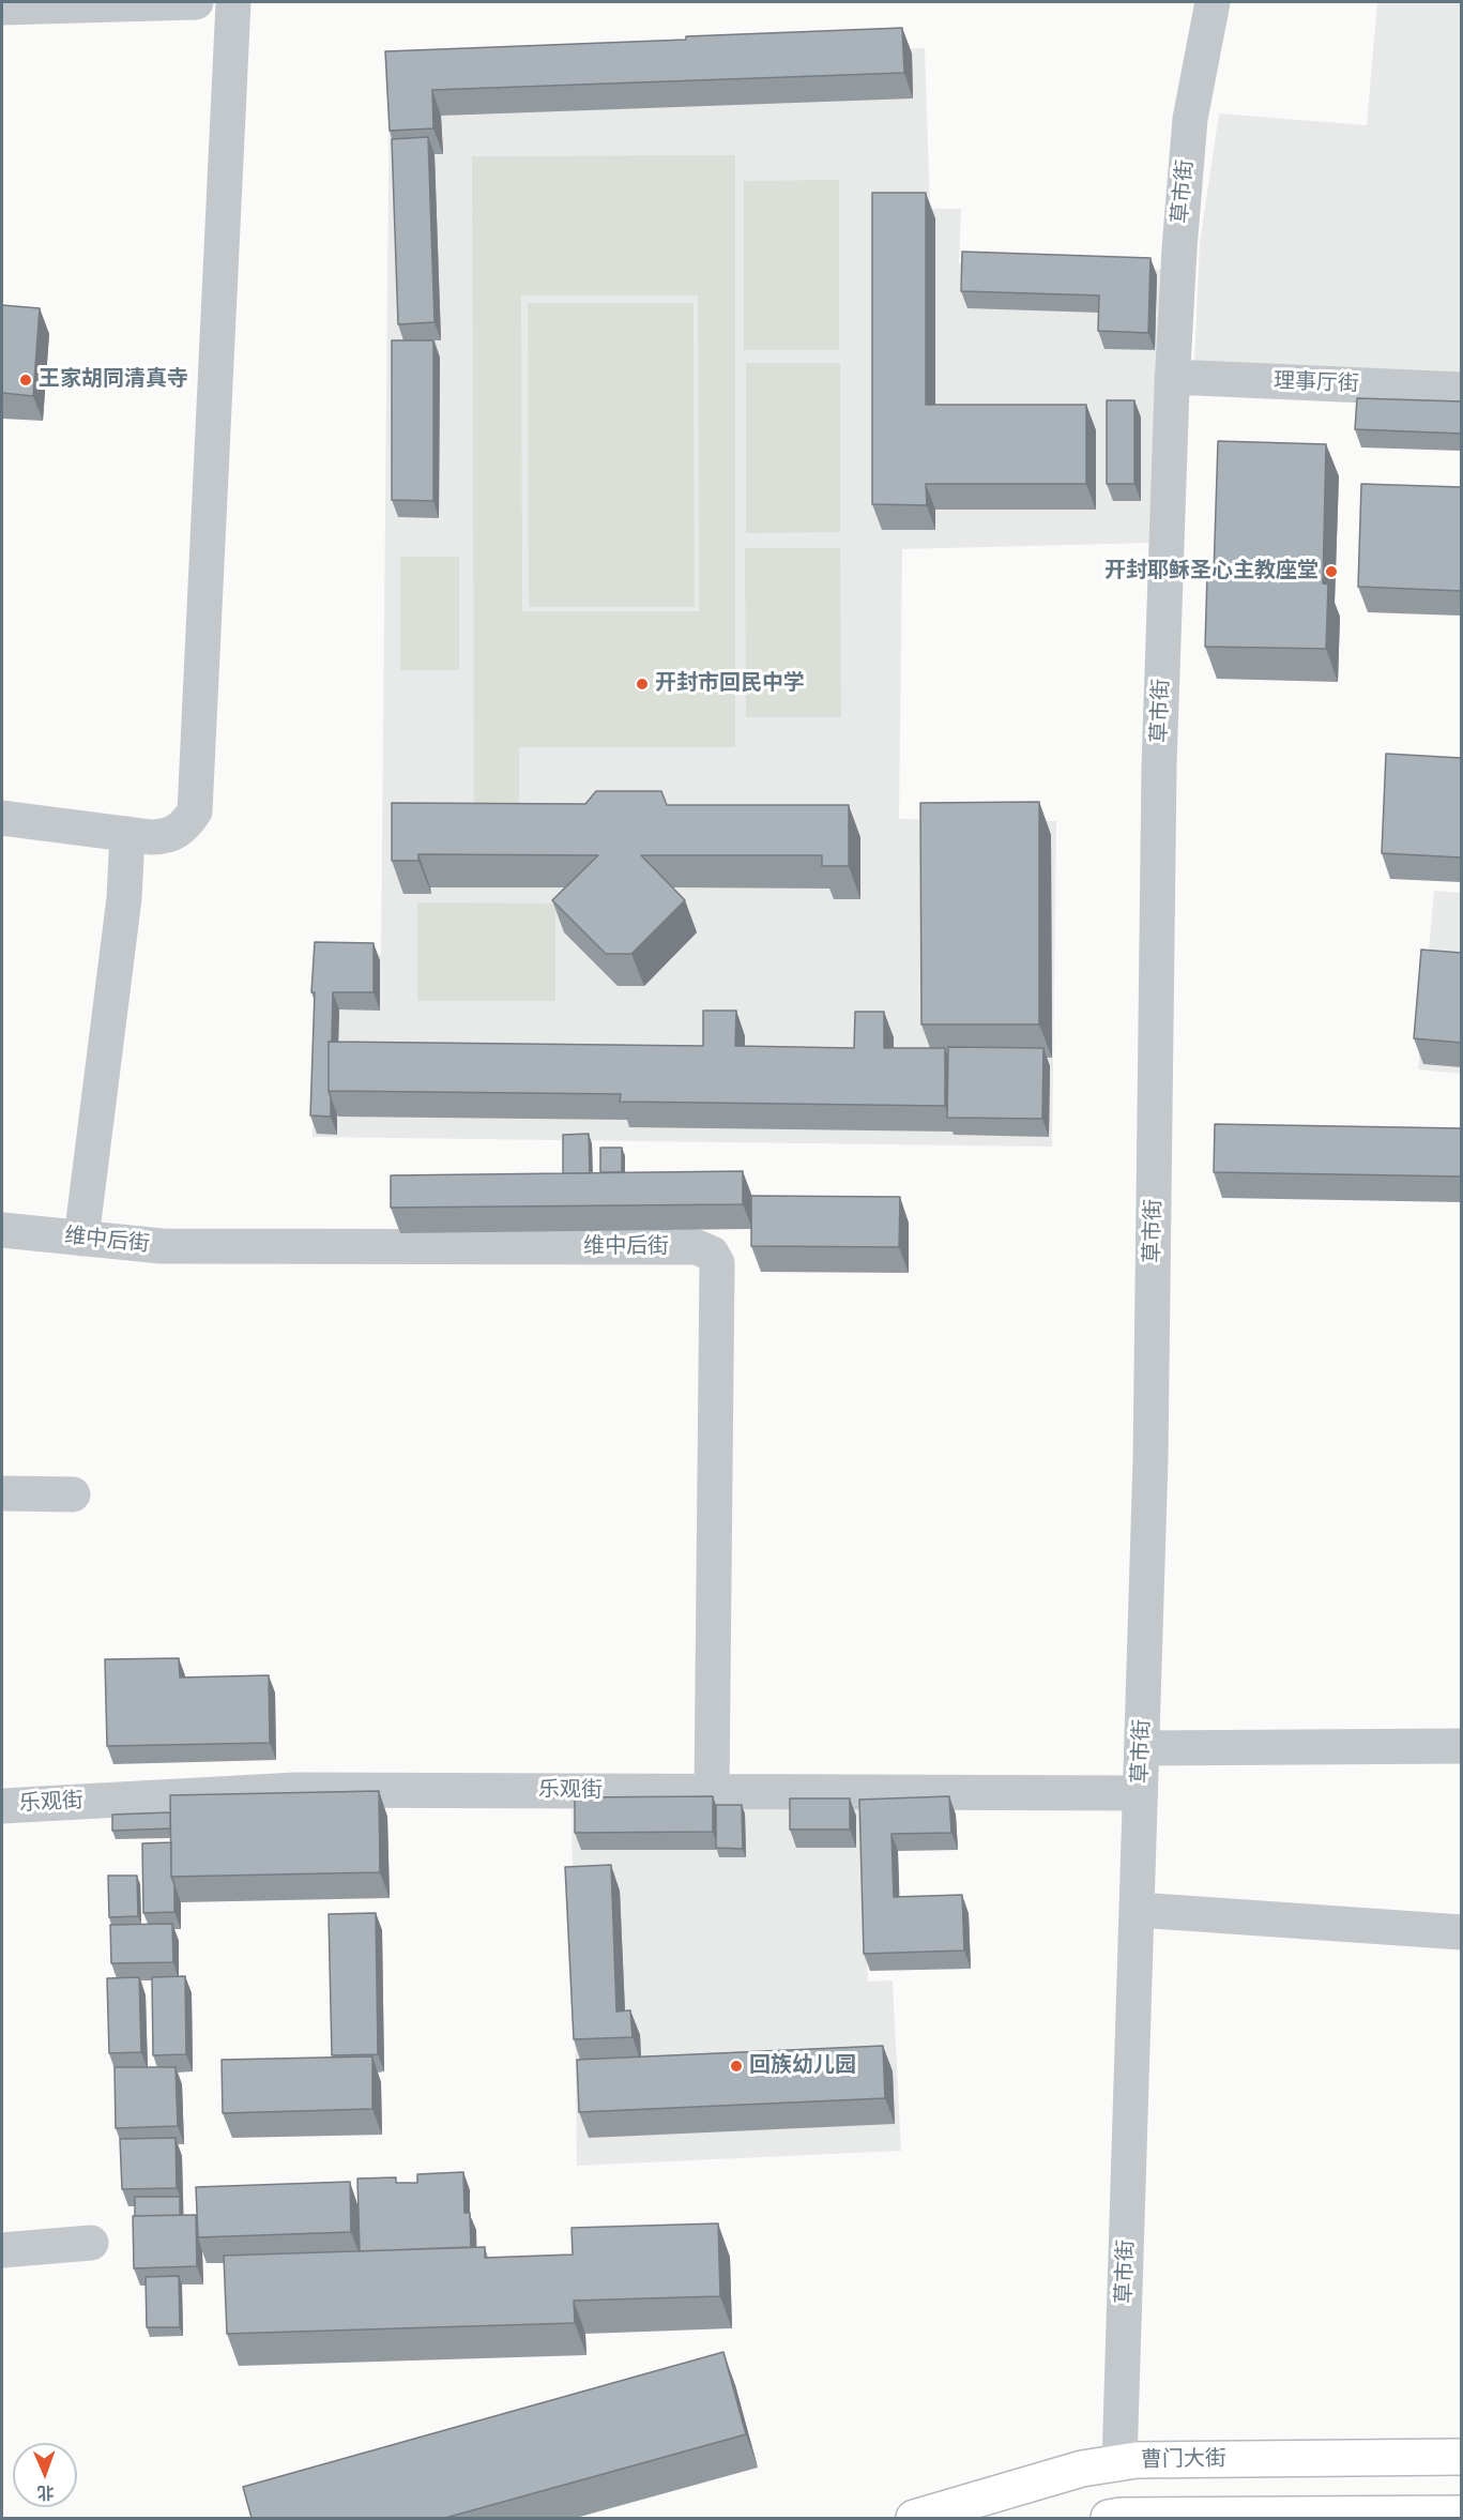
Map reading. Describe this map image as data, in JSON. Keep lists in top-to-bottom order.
{
  "streets": {
    "main road": ["曹门大街"],
    "street": [
      "草市街",
      "理事厅街",
      "维中后街",
      "乐观街"
    ]
  },
  "crossings": [
    ["草市街", "理事厅街"],
    ["草市街", "乐观街"],
    ["草市街", "曹门大街"],
    ["维中后街", "乐观街"]
  ],
  "places": [
    "王家胡同清真寺",
    "开封耶稣圣心主教座堂",
    "开封市回民中学",
    "回族幼儿园"
  ],
  "north": "bottom"
}
